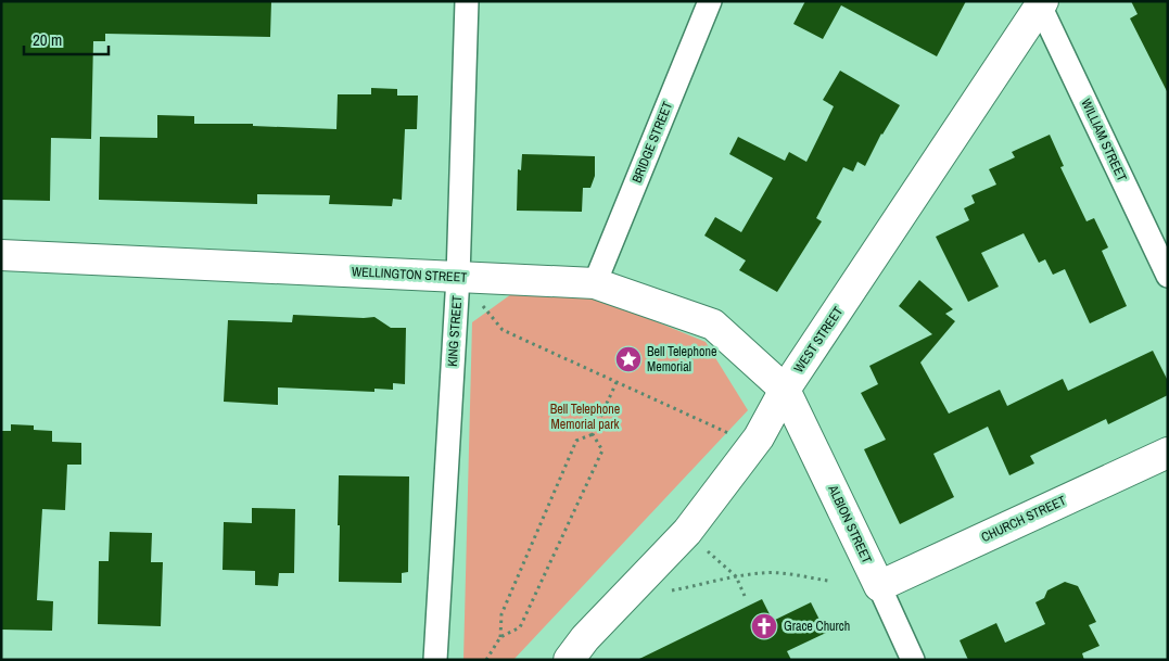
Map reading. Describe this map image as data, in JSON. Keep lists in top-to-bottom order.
{
  "streets": {
    "street": [
      "WILLIAM STREET",
      "BRIDGE STREET",
      "WELLINGTON STREET",
      "KING STREET",
      "WEST STREET",
      "CHURCH STREET",
      "ALBION STREET"
    ]
  },
  "crossings": [
    ["WILLIAM STREET", "WEST STREET"],
    ["BRIDGE STREET", "WELLINGTON STREET"],
    ["WELLINGTON STREET", "KING STREET"],
    ["WELLINGTON STREET", "WEST STREET"],
    ["WELLINGTON STREET", "ALBION STREET"],
    ["WEST STREET", "ALBION STREET"],
    ["CHURCH STREET", "ALBION STREET"]
  ],
  "parks": ["Bell Telephone Memorial park"],
  "places": {
    "place": ["Bell Telephone Memorial"],
    "church": ["Grace Church"]
  },
  "scale_bar": "20 m"
}
